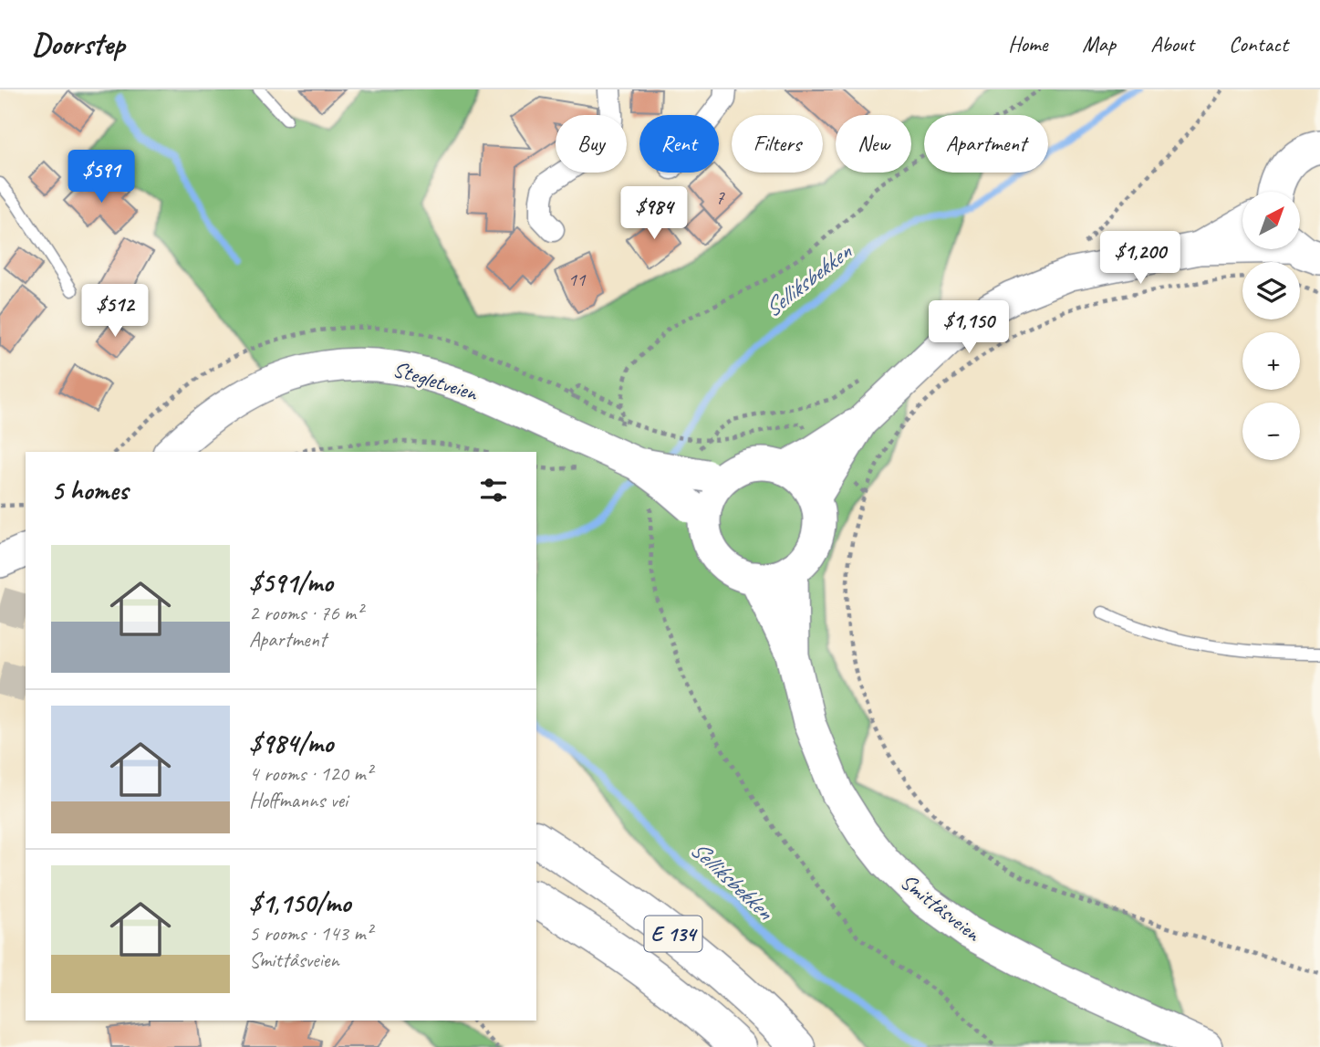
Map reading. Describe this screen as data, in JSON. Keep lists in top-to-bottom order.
{
  "streets": {
    "highway": ["E 134"],
    "main road": ["Stegletveien", "Smittåsveien"]
  },
  "crossings": [
    ["Stegletveien", "Smittåsveien"]
  ],
  "water": ["Selliksbekken"],
  "house_numbers": ["7", "11"],
  "north": "top right",
  "page": {
    "header": "Doorstep",
    "nav": [
      "Home",
      "Map",
      "About",
      "Contact"
    ],
    "chip": [
      "Buy",
      "Rent",
      "Filters",
      "New",
      "Apartment"
    ],
    "price": [
      "$591",
      "$984",
      "$1,200",
      "$512",
      "$1,150"
    ],
    "map_buttons": ["+", "−"],
    "heading": "5 homes",
    "list": [
      {
        "name": "$591/mo",
        "note": "2 rooms · 76 m² · Apartment"
      },
      {
        "name": "$984/mo",
        "note": "4 rooms · 120 m² · Hoffmanns vei"
      },
      {
        "name": "$1,150/mo",
        "note": "5 rooms · 143 m² · Smittåsveien"
      }
    ]
  }
}
